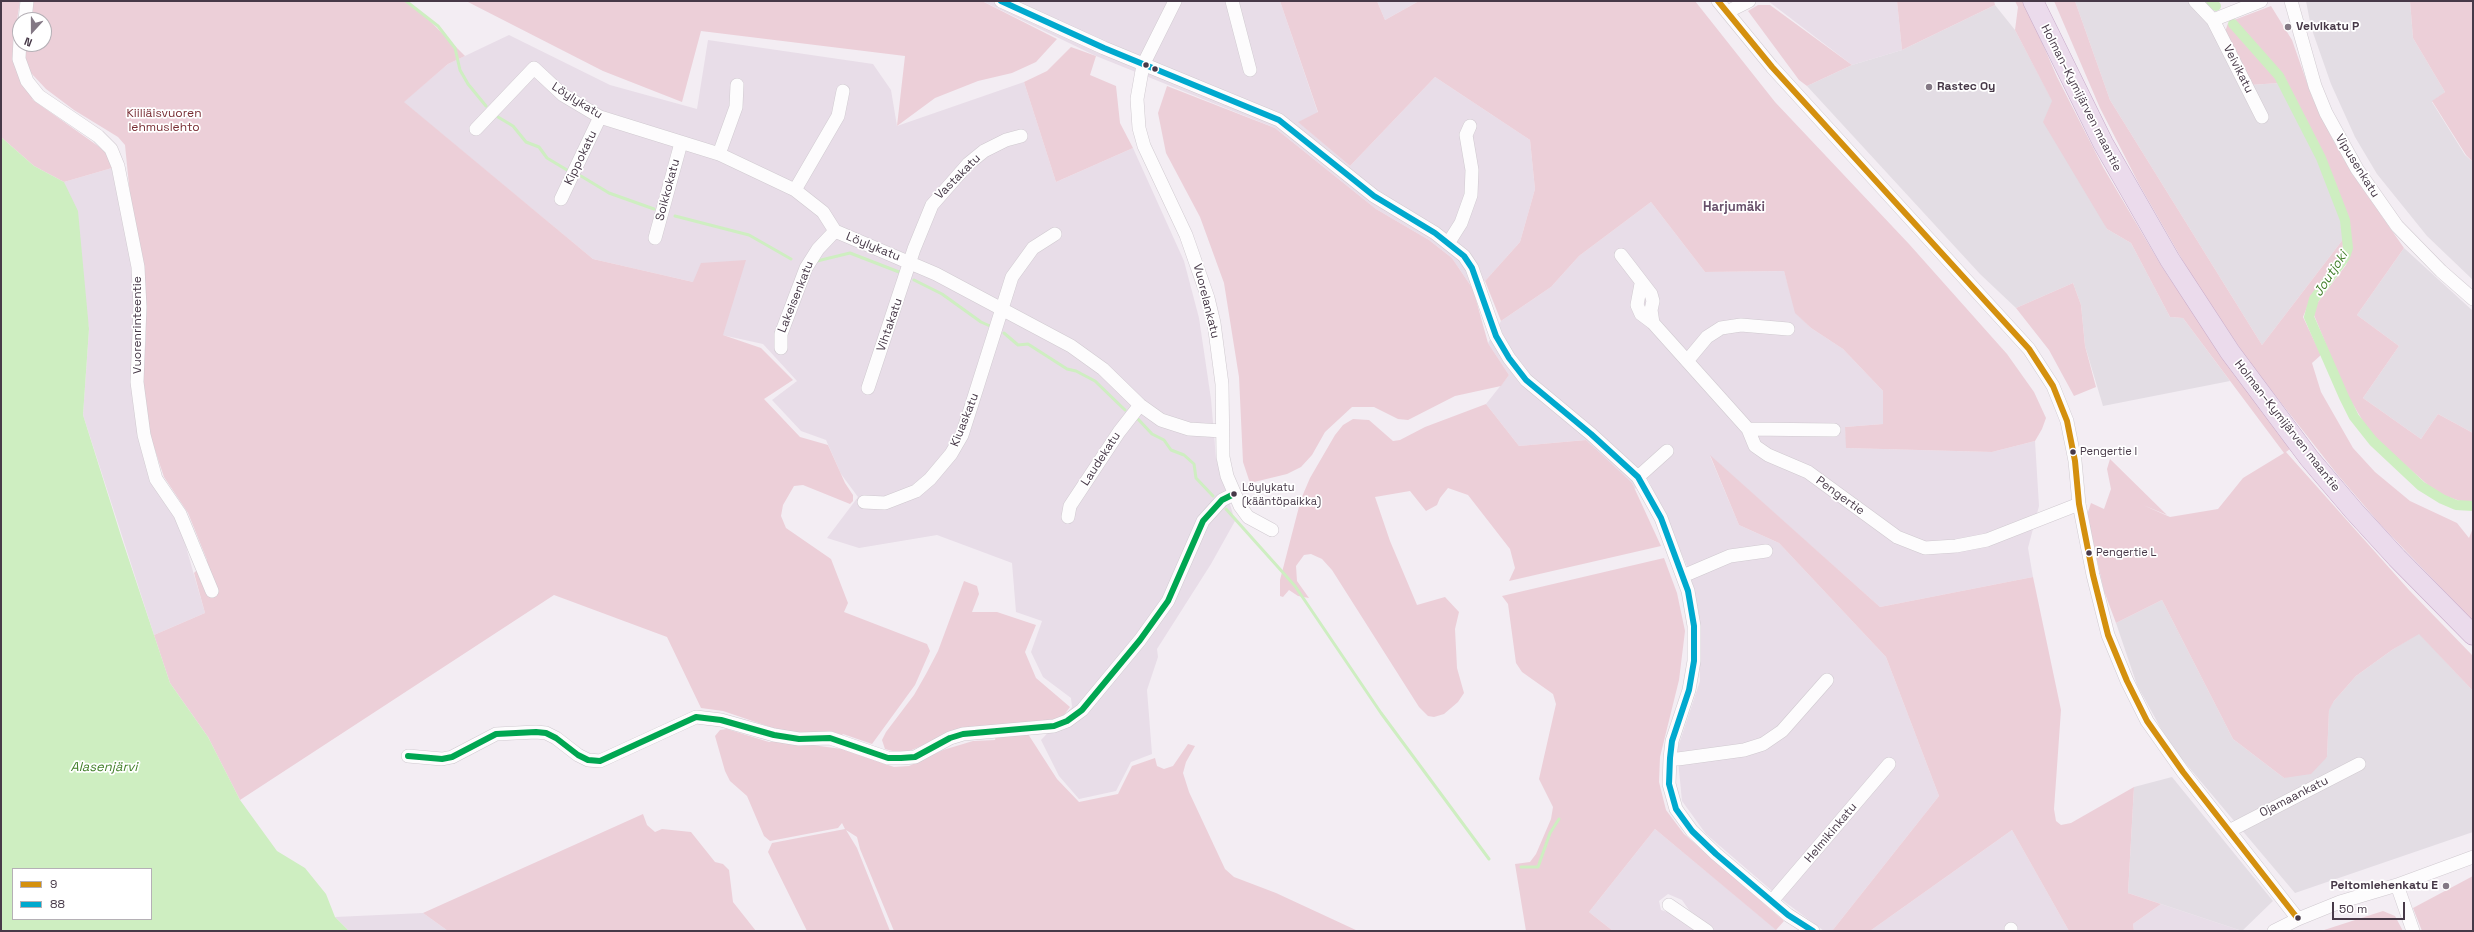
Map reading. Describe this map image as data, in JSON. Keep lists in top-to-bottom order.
{
  "streets": {
    "highway": ["Holman–Kymijärven maantie"],
    "street": [
      "Veivikatu",
      "Löylykatu",
      "Kippokatu",
      "Vipusenkatu",
      "Vastakatu",
      "Soikkokatu",
      "Lakeisenkatu",
      "Vuorelankatu",
      "Vuorenrinteentie",
      "Vihtakatu",
      "Kiuaskatu",
      "Laudekatu",
      "Pengertie",
      "Ojamaankatu",
      "Helmikinkatu"
    ]
  },
  "crossings": [
    ["Löylykatu", "Kippokatu"],
    ["Löylykatu", "Vastakatu"],
    ["Löylykatu", "Soikkokatu"],
    ["Löylykatu", "Lakeisenkatu"],
    ["Löylykatu", "Vuorelankatu"],
    ["Löylykatu", "Vihtakatu"],
    ["Löylykatu", "Kiuaskatu"],
    ["Löylykatu", "Laudekatu"],
    ["Vastakatu", "Vihtakatu"]
  ],
  "districts": ["Harjumäki"],
  "water": ["Joutjoki", "Alasenjärvi"],
  "parks": ["Kiiliäisvuoren lehmuslehto"],
  "places": [
    "Veivikatu P",
    "Rastec Oy",
    "Pengertie I",
    "Löylykatu (kääntöpaikka)",
    "Pengertie L",
    "Peltomiehenkatu E"
  ],
  "lines": ["transit line 9", "transit line 88"],
  "legend": ["9", "88"],
  "scale_bar": "50 m",
  "north": "bottom"
}
